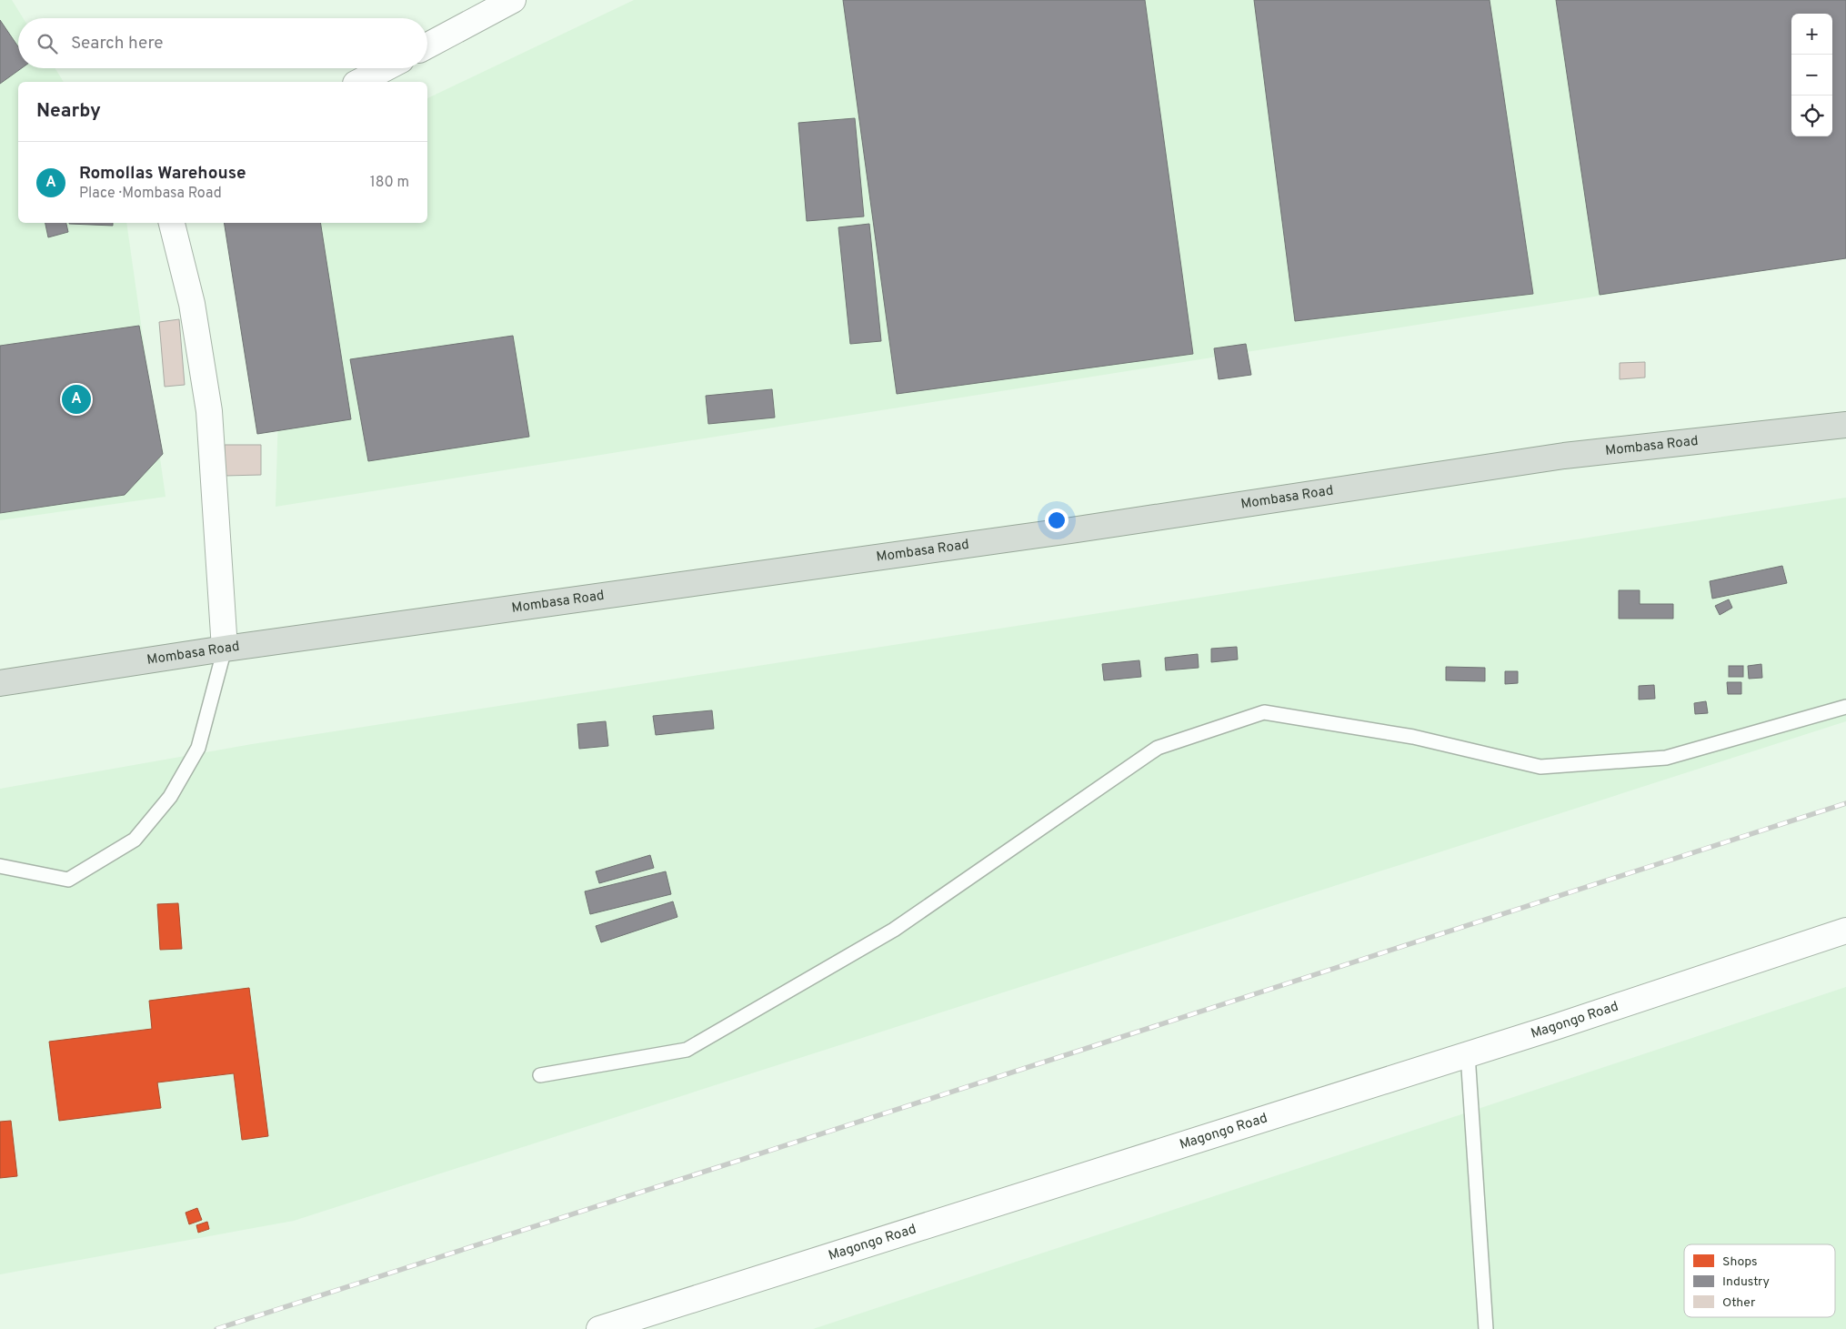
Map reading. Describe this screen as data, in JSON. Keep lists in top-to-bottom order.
{
  "streets": {
    "highway": ["Mombasa Road"],
    "street": ["Magongo Road"]
  },
  "legend": ["Shops", "Industry", "Other"],
  "page": {
    "map_buttons": ["+", "−"],
    "search": "Search here",
    "heading": "Nearby",
    "list": [
      {
        "mark": "A",
        "name": "Romollas Warehouse",
        "note": "Place · Mombasa Road",
        "value": "180 m"
      }
    ],
    "pins": "A"
  }
}
